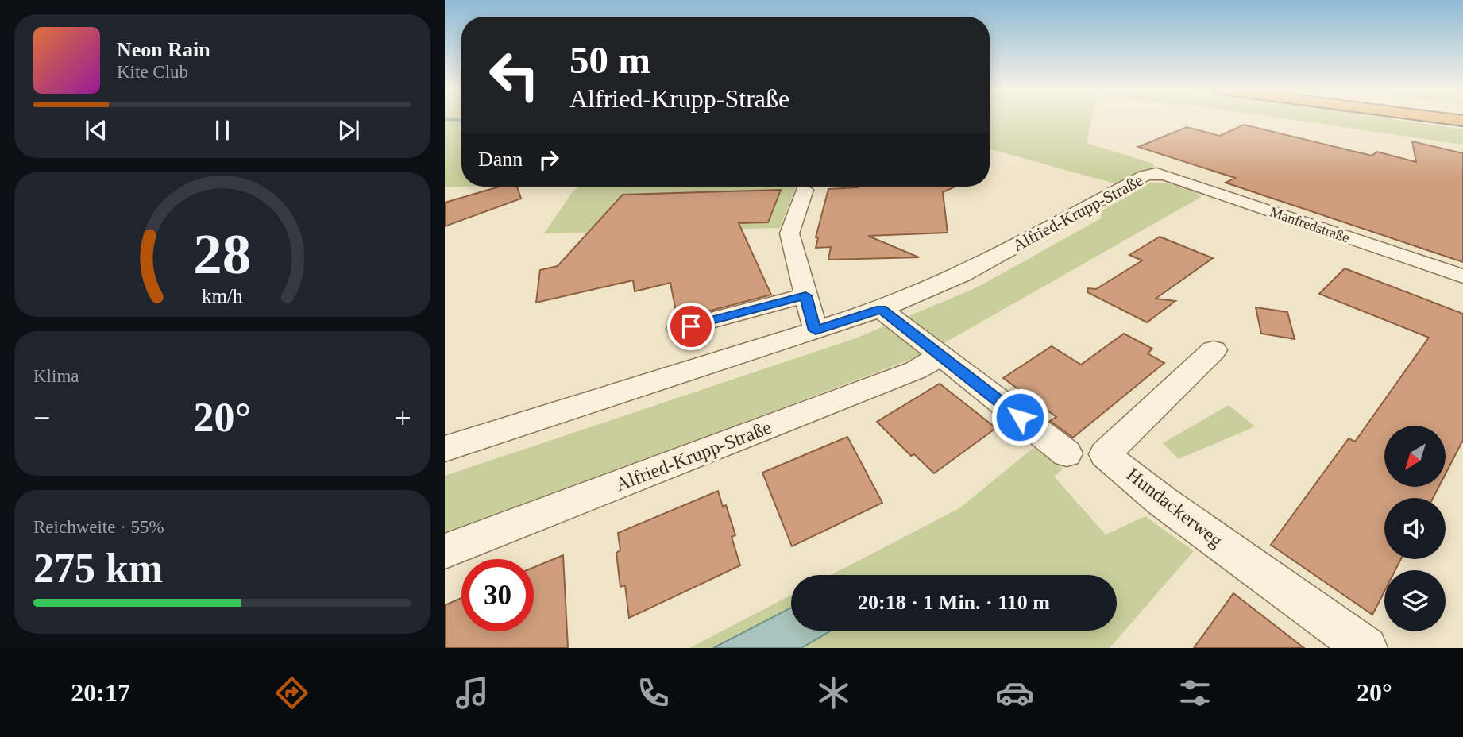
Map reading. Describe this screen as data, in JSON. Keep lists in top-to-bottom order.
{
  "streets": {
    "street": ["Alfried-Krupp-Straße", "Manfredstraße", "Hundackerweg"]
  },
  "crossings": [
    ["Alfried-Krupp-Straße", "Manfredstraße"]
  ],
  "north": "bottom left",
  "page": {
    "turn": ["50 m", "Alfried-Krupp-Straße"],
    "song": ["Neon Rain", "Kite Club"],
    "then": "Dann",
    "tile": [
      "Klima",
      ["Reichweite · 55%", "275 km"]
    ],
    "heat": ["−", "20°", "+"],
    "limit": "30",
    "trip": "20:18 · 1 Min. · 110 m",
    "tabs": ["20:17", "20°"],
    "gauge": ["28", "km/h"]
  }
}
